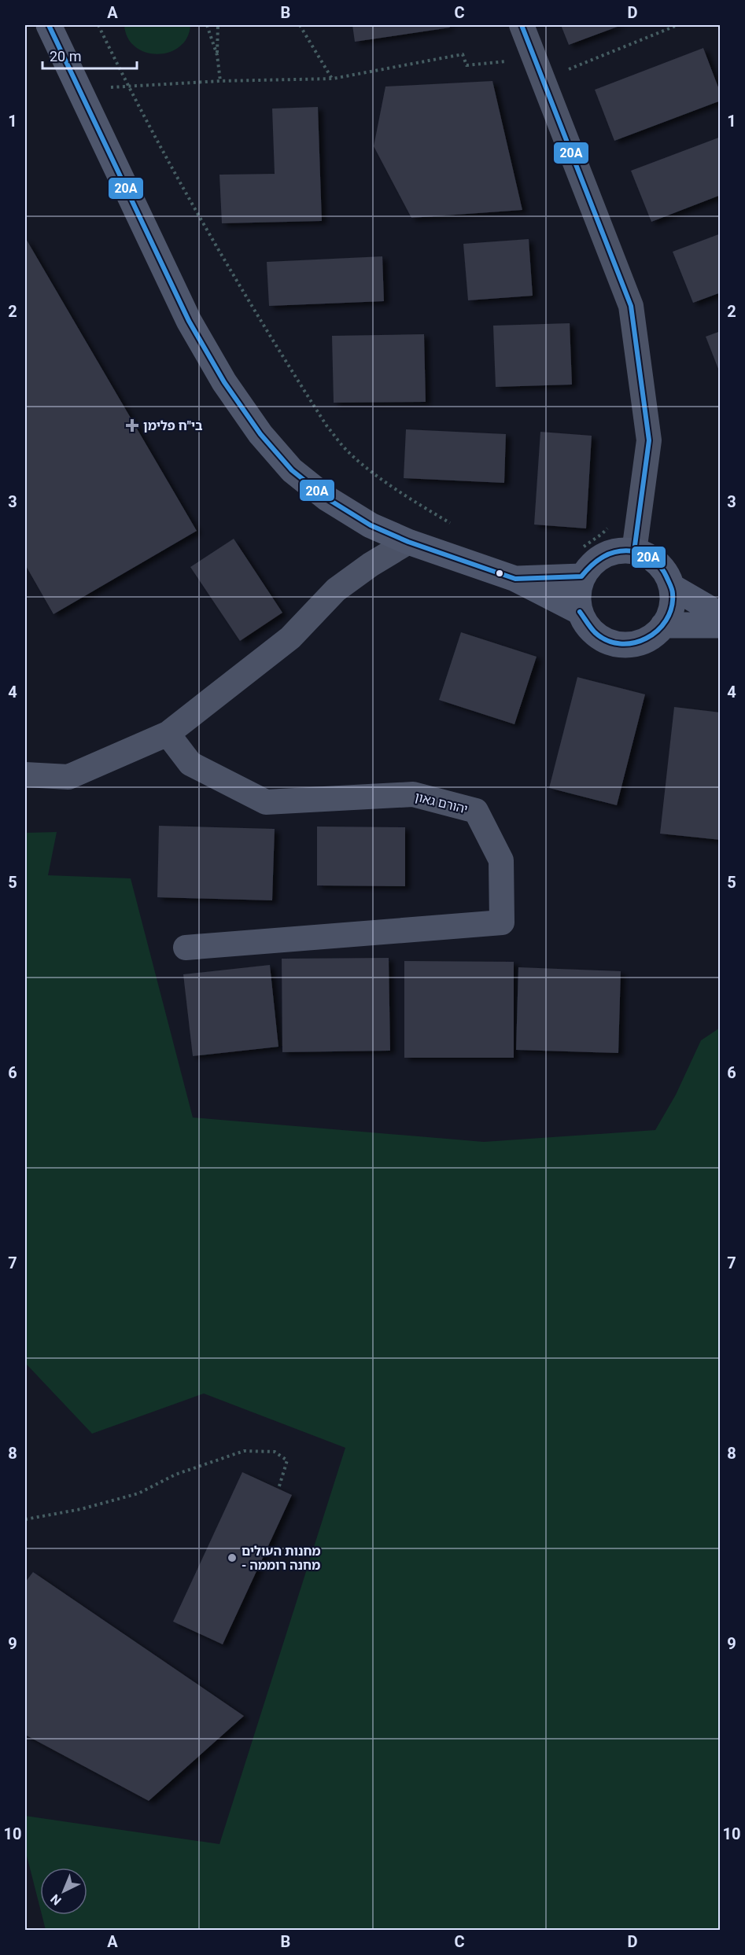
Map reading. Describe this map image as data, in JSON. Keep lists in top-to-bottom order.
{
  "streets": {
    "street": ["יהורם גאון"]
  },
  "places": {
    "health": ["בי\"ח פלימן"],
    "other": ["מחנות העולים - מחנה רוממה"]
  },
  "lines": ["transit line 20A"],
  "scale_bar": "20 m",
  "north": "bottom left",
  "grid": {
    "columns": [
      "A",
      "B",
      "C",
      "D"
    ],
    "rows": [
      "1",
      "2",
      "3",
      "4",
      "5",
      "6",
      "7",
      "8",
      "9",
      "10"
    ]
  }
}
